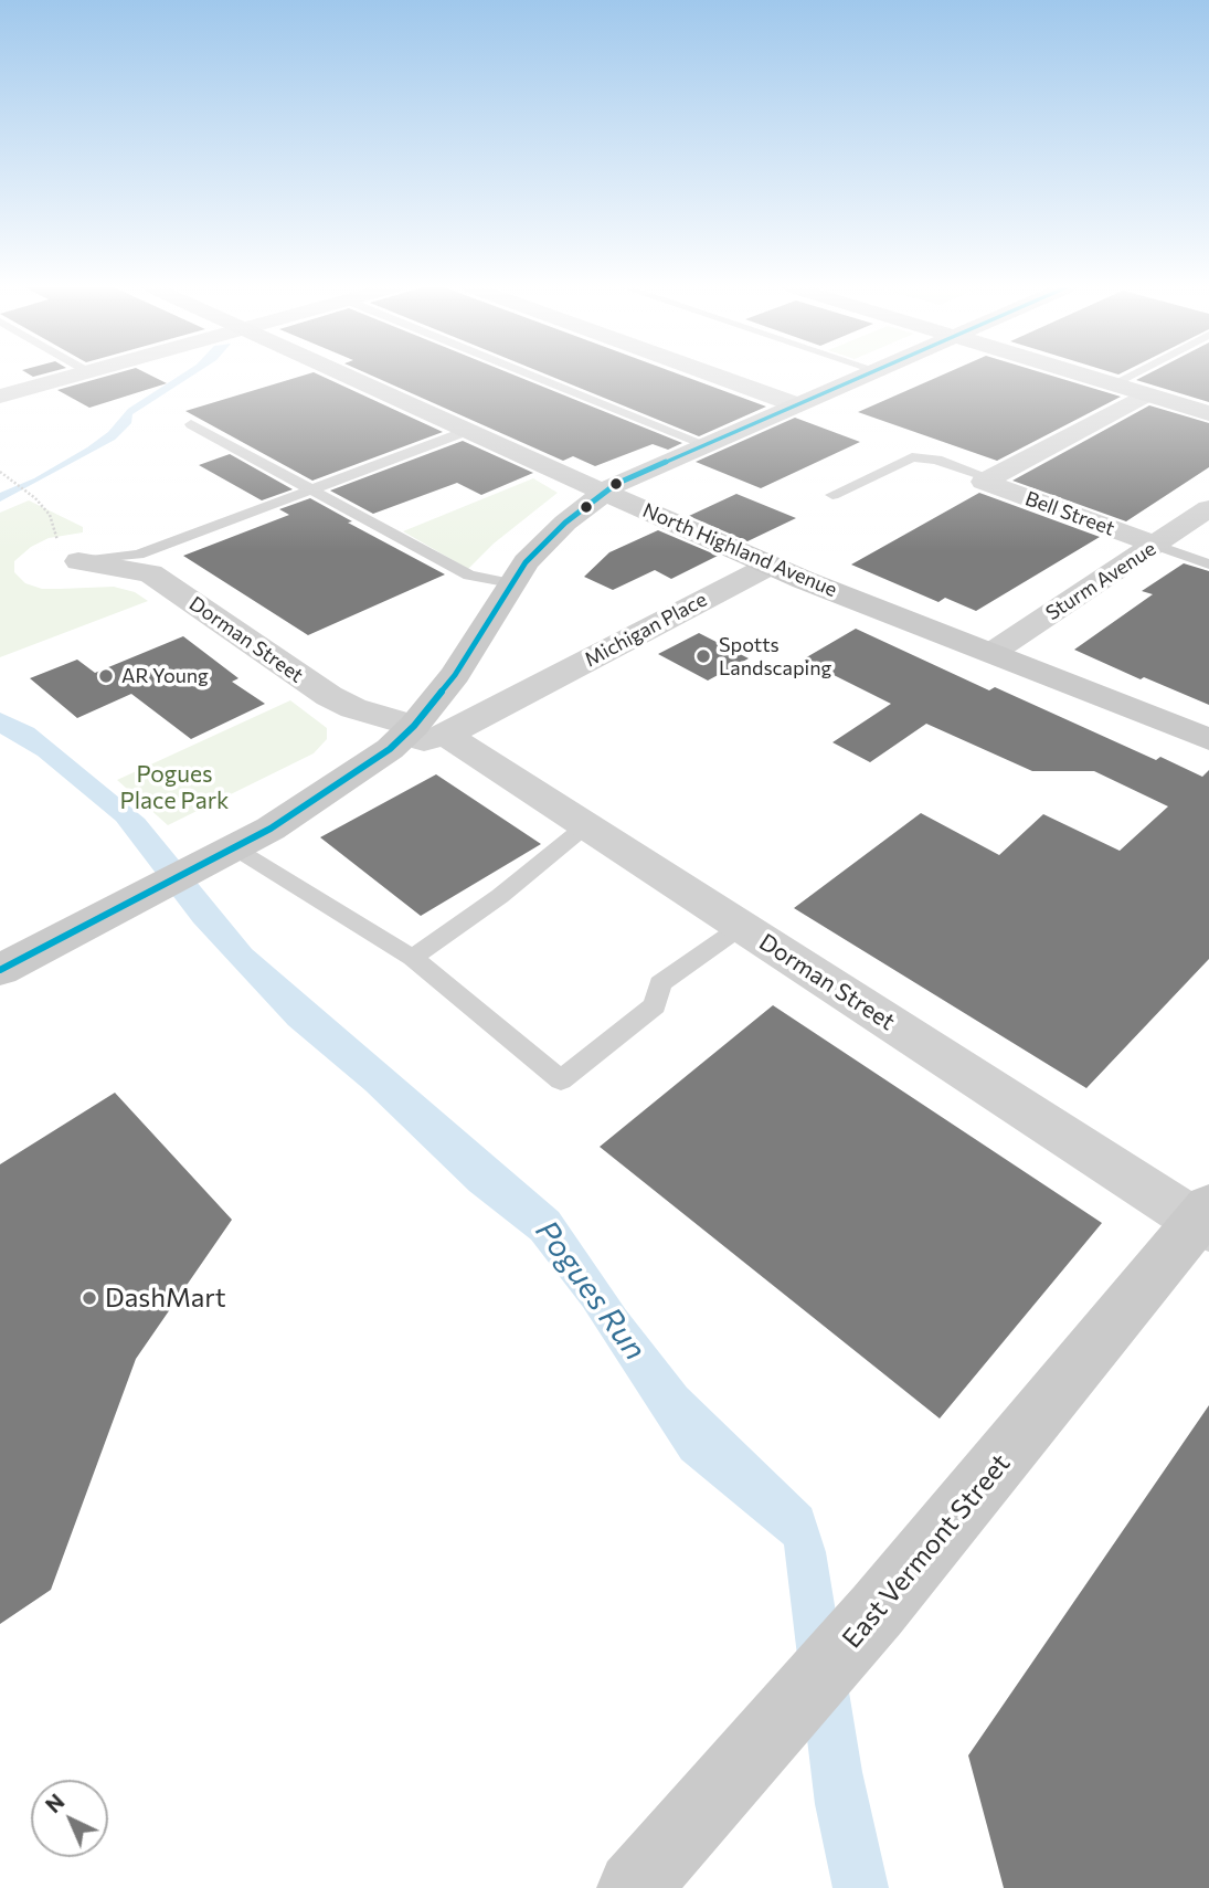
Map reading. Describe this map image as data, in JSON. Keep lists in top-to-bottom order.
{
  "streets": {
    "street": [
      "Bell Street",
      "North Highland Avenue",
      "Sturm Avenue",
      "Michigan Place",
      "Dorman Street",
      "East Vermont Street"
    ]
  },
  "crossings": [
    ["Bell Street", "Sturm Avenue"],
    ["North Highland Avenue", "Sturm Avenue"],
    ["North Highland Avenue", "Michigan Place"],
    ["Michigan Place", "Dorman Street"],
    ["Dorman Street", "East Vermont Street"]
  ],
  "water": ["Pogues Run"],
  "parks": ["Pogues Place Park"],
  "places": ["Spotts Landscaping", "AR Young", "DashMart"],
  "north": "top left"
}
